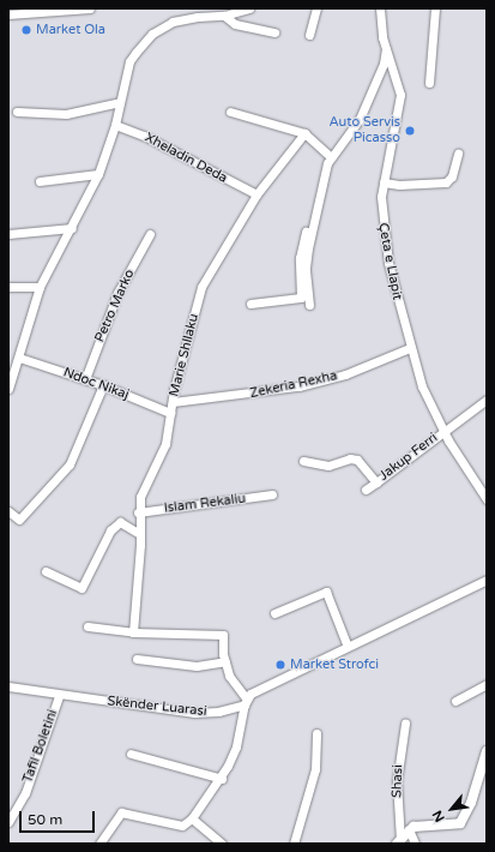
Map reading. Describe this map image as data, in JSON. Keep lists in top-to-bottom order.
{
  "streets": {
    "street": [
      "Xheladin Deda",
      "Çeta e Llapit",
      "Petro Marko",
      "Marie Shllaku",
      "Ndoc Nikaj",
      "Zekeria Rexha",
      "Jakup Ferri",
      "Islam Rekaliu",
      "Skënder Luarasi",
      "Tafil Boletini",
      "Shasi"
    ]
  },
  "crossings": [
    ["Xheladin Deda", "Marie Shllaku"],
    ["Çeta e Llapit", "Zekeria Rexha"],
    ["Çeta e Llapit", "Jakup Ferri"],
    ["Petro Marko", "Ndoc Nikaj"],
    ["Marie Shllaku", "Ndoc Nikaj"],
    ["Marie Shllaku", "Zekeria Rexha"],
    ["Marie Shllaku", "Islam Rekaliu"],
    ["Skënder Luarasi", "Tafil Boletini"]
  ],
  "places": ["Market Ola", "Auto Servis Picasso", "Market Strofci"],
  "scale_bar": "50 m",
  "north": "bottom left"
}
